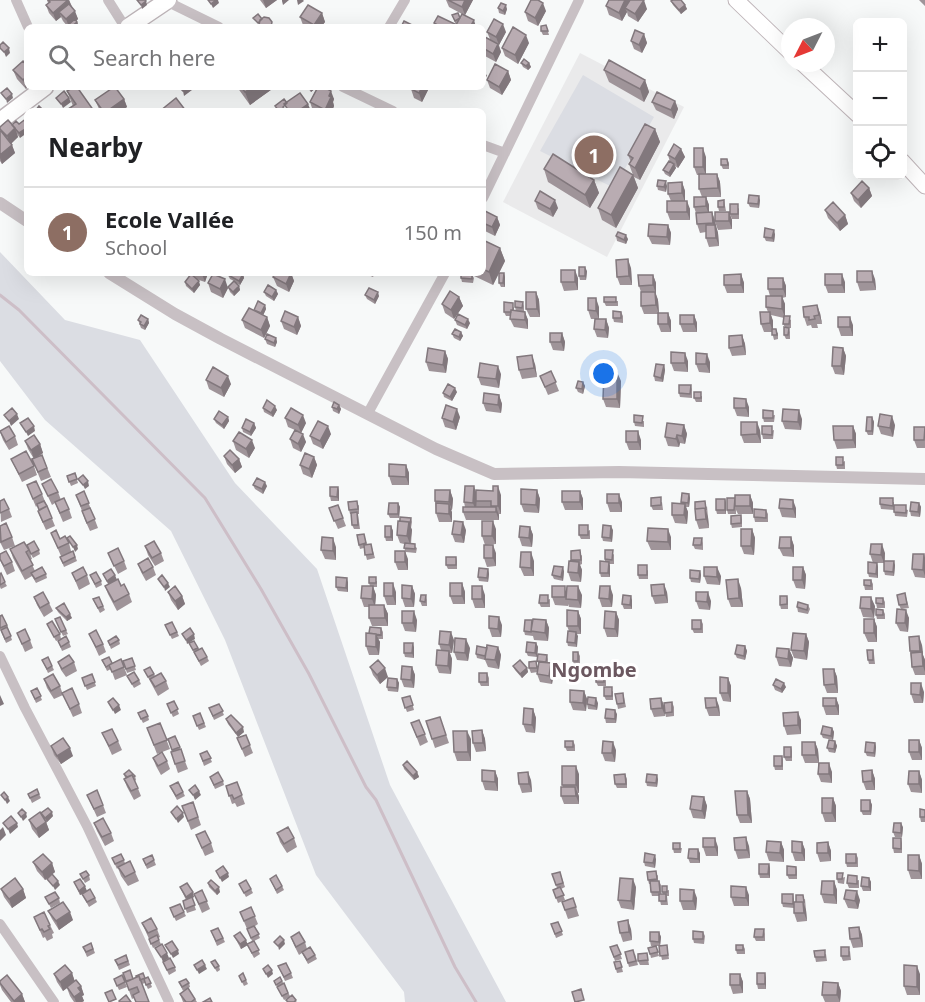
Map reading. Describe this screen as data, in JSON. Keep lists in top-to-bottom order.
{
  "districts": ["Ngombe"],
  "north": "bottom left",
  "page": {
    "map_buttons": ["+", "−"],
    "search": "Search here",
    "heading": "Nearby",
    "pins": "1",
    "list": [
      {
        "mark": "1",
        "name": "Ecole Vallée",
        "note": "School",
        "value": "150 m"
      }
    ]
  }
}
